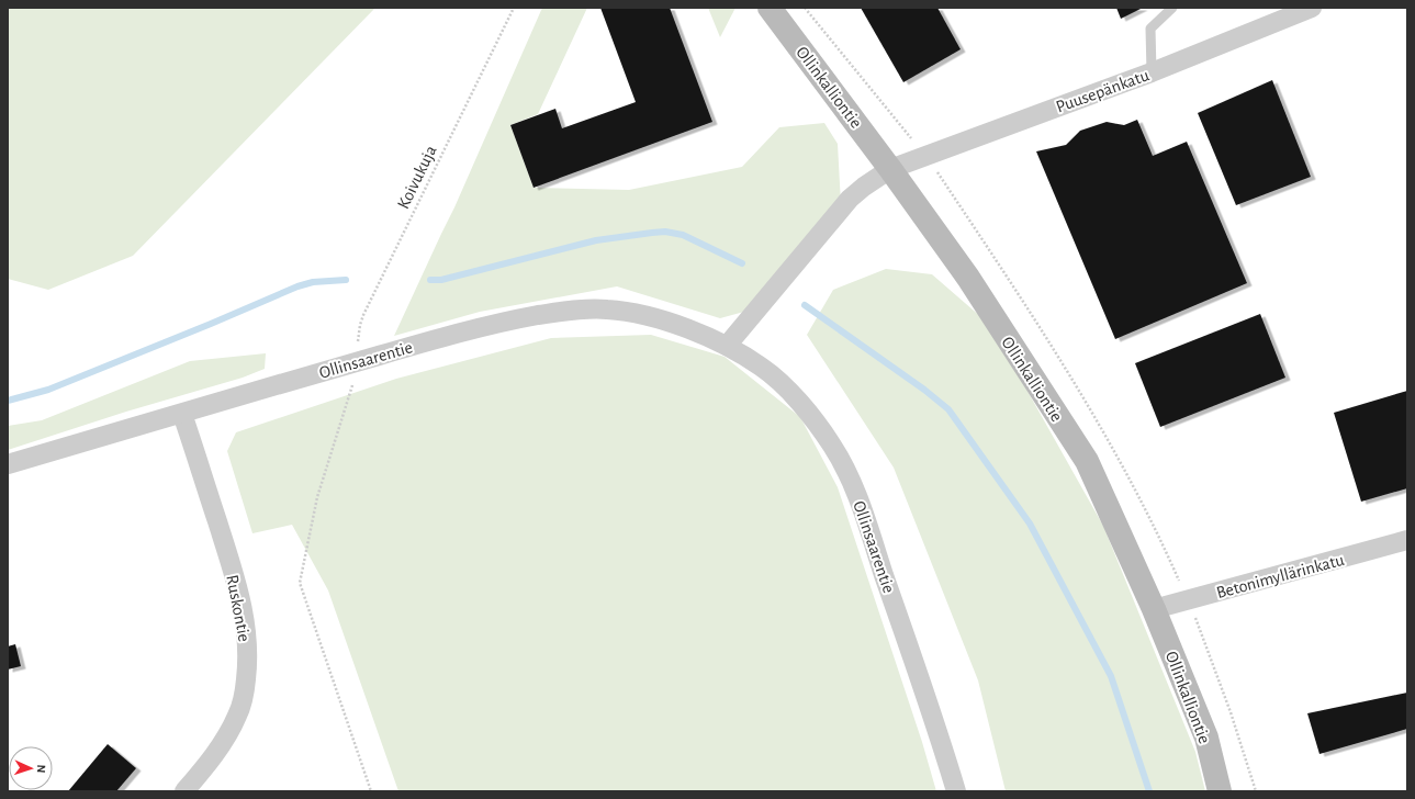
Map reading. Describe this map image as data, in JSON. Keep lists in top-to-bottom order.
{
  "streets": {
    "street": [
      "Ollinkalliontie",
      "Puusepänkatu",
      "Ollinsaarentie",
      "Betonimyllärinkatu",
      "Ruskontie"
    ],
    "path": ["Koivukuja"]
  },
  "crossings": [
    ["Ollinkalliontie", "Puusepänkatu"],
    ["Ollinkalliontie", "Betonimyllärinkatu"],
    ["Koivukuja", "Ollinsaarentie"],
    ["Ollinsaarentie", "Ruskontie"]
  ],
  "north": "right"
}
